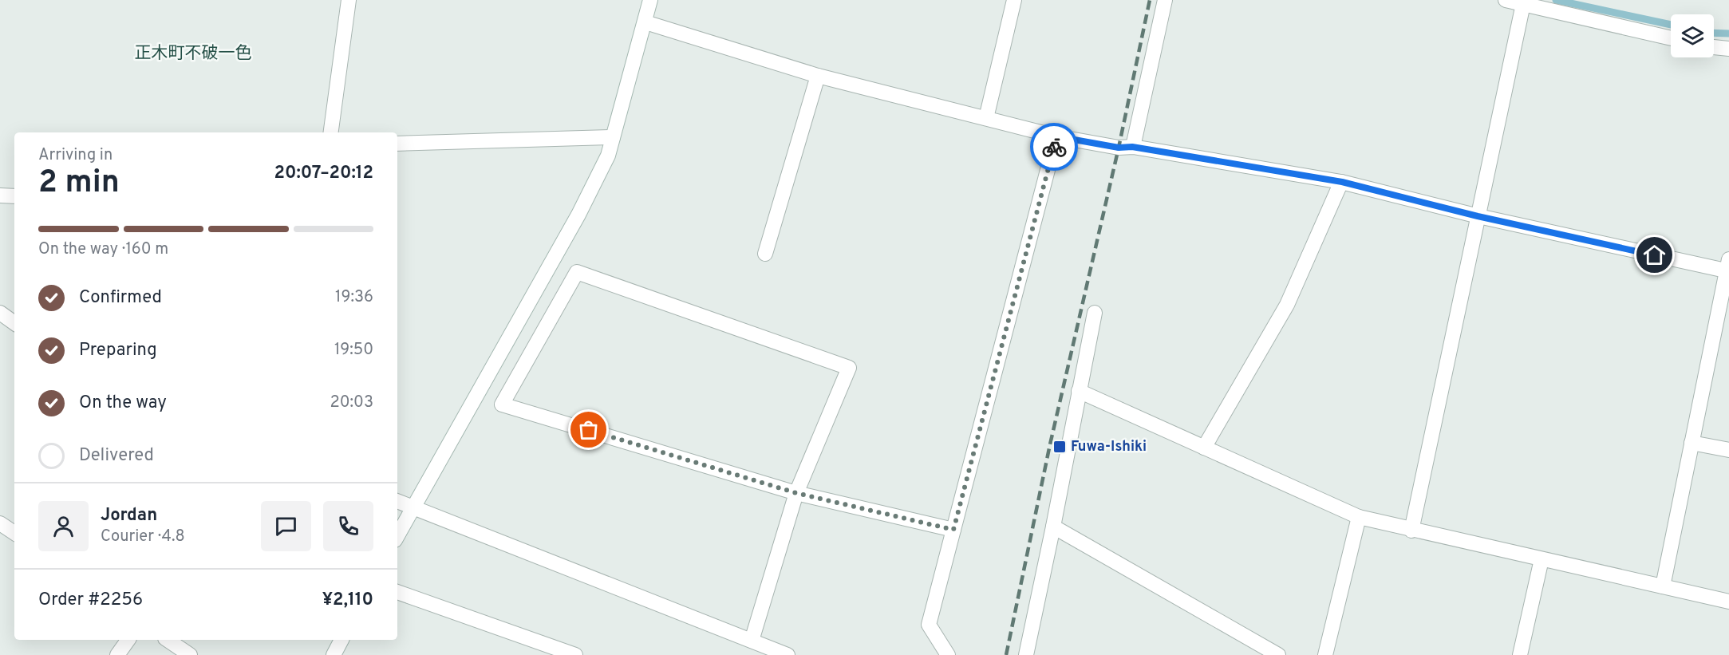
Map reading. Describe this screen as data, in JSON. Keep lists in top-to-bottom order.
{
  "districts": ["正木町不破一色"],
  "places": {
    "transit": ["Fuwa-Ishiki"]
  },
  "page": {
    "heading": ["2 min", "Arriving in", "20:07–20:12"],
    "panel": [
      "Jordan",
      "Courier · 4.8",
      "Order #2256",
      "¥2,110"
    ],
    "bar": "On the way · 160 m",
    "list": [
      ["Confirmed", "19:36"],
      ["Preparing", "19:50"],
      ["On the way", "20:03"],
      "Delivered"
    ]
  }
}
